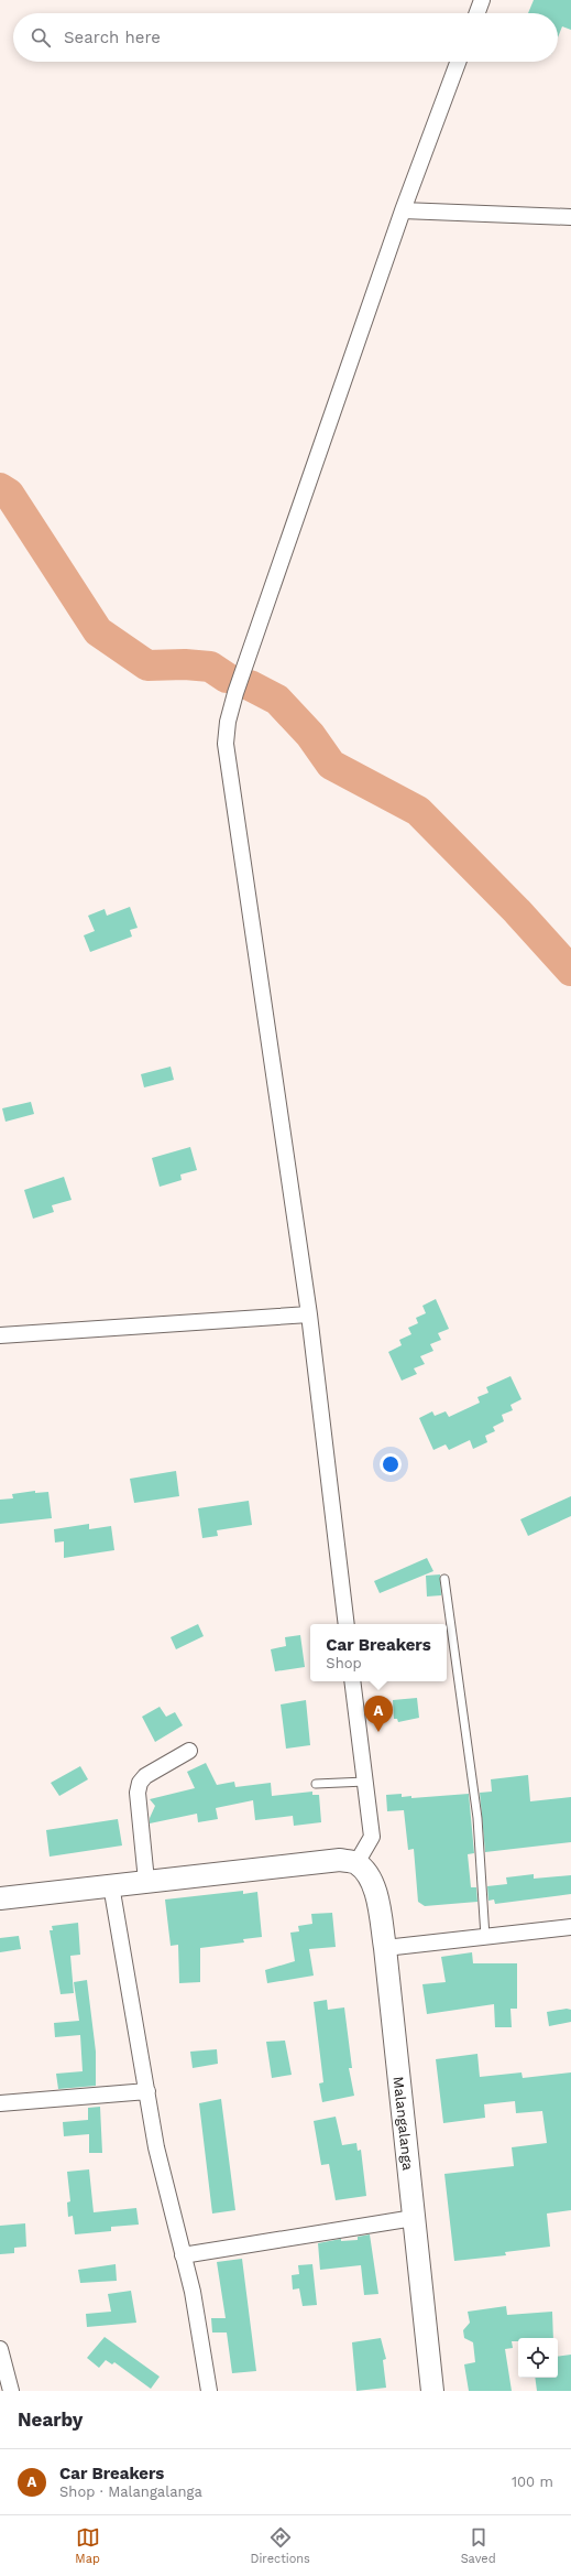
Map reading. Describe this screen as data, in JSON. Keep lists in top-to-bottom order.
{
  "streets": {
    "street": ["Malangalanga"]
  },
  "page": {
    "search": "Search here",
    "popup": ["Car Breakers", "Shop"],
    "pins": "A",
    "heading": "Nearby",
    "list": [
      {
        "mark": "A",
        "name": "Car Breakers",
        "note": "Shop · Malangalanga",
        "value": "100 m"
      }
    ],
    "nav": ["Map", "Directions", "Saved"]
  }
}
